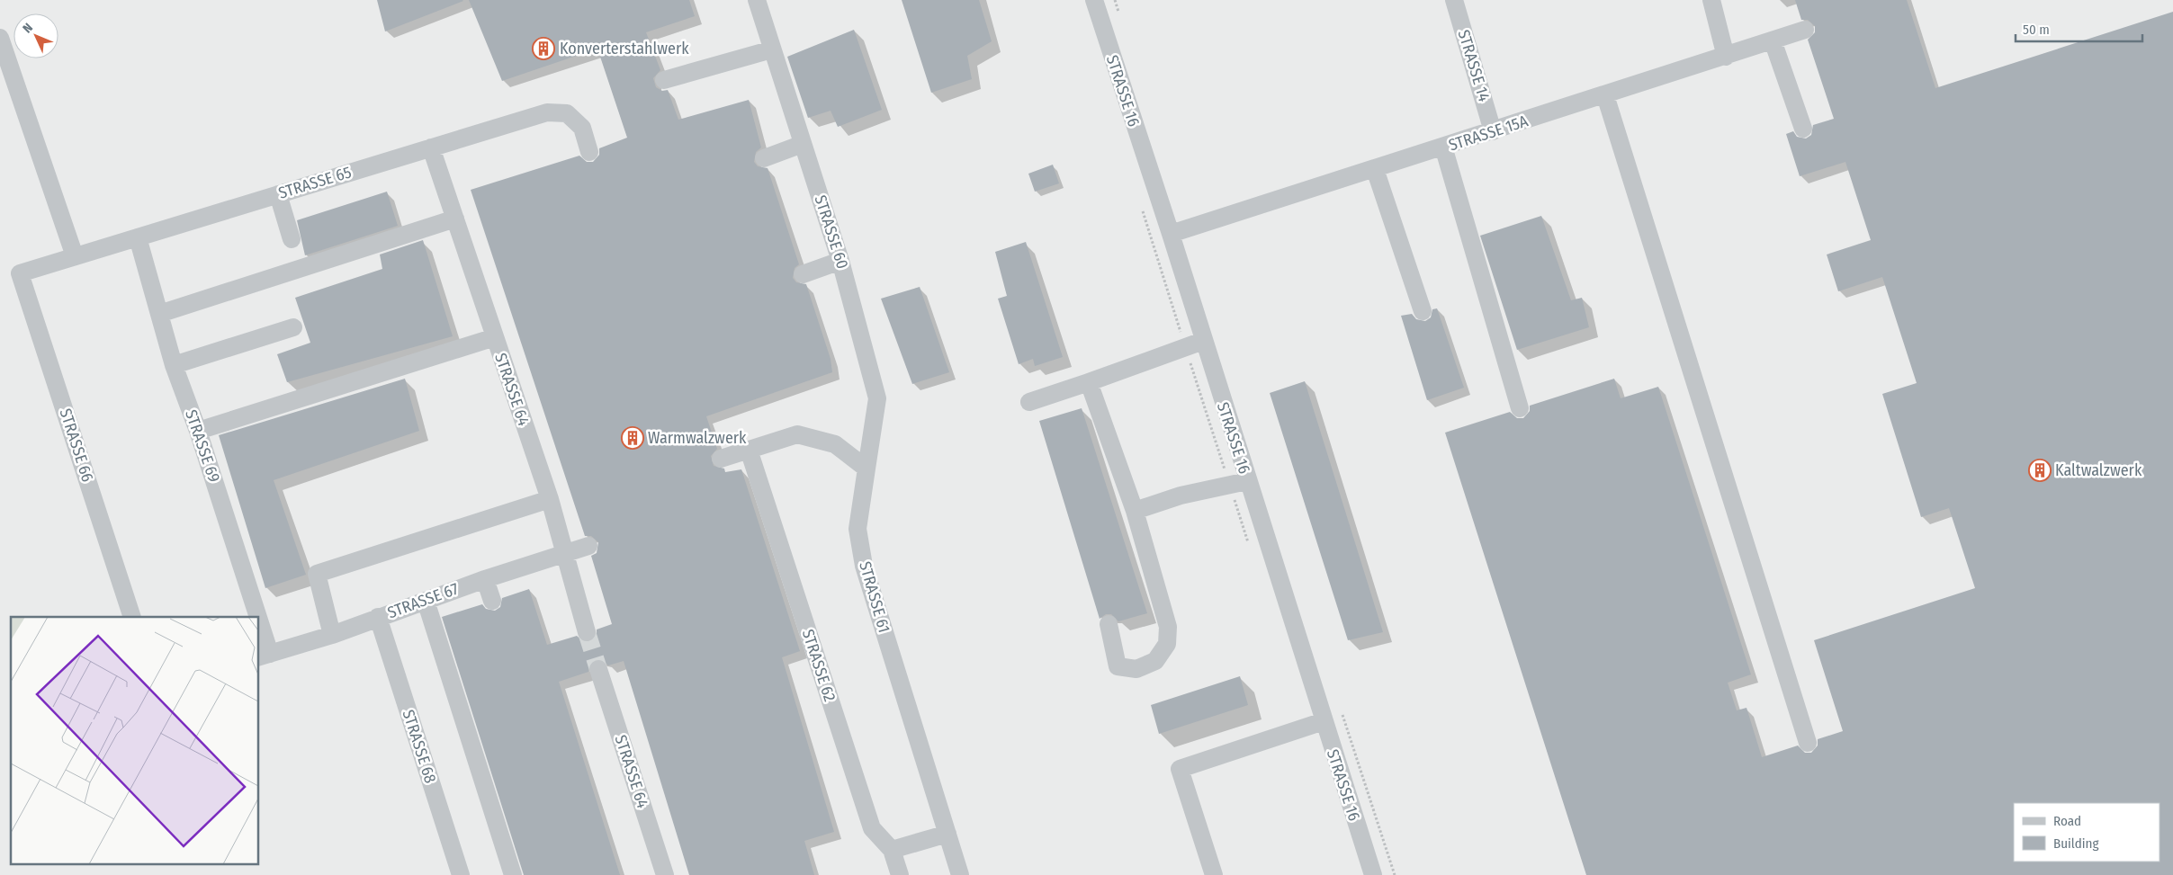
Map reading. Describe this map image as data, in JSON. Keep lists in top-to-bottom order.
{
  "streets": {
    "street": [
      "STRASSE 14",
      "STRASSE 16",
      "STRASSE 15A",
      "STRASSE 65",
      "STRASSE 60",
      "STRASSE 64",
      "STRASSE 66",
      "STRASSE 69",
      "STRASSE 61",
      "STRASSE 67",
      "STRASSE 62",
      "STRASSE 68"
    ]
  },
  "crossings": [
    ["STRASSE 14", "STRASSE 15A"],
    ["STRASSE 16", "STRASSE 15A"],
    ["STRASSE 65", "STRASSE 64"],
    ["STRASSE 65", "STRASSE 66"],
    ["STRASSE 65", "STRASSE 69"],
    ["STRASSE 60", "STRASSE 61"],
    ["STRASSE 64", "STRASSE 67"],
    ["STRASSE 69", "STRASSE 67"],
    ["STRASSE 67", "STRASSE 68"]
  ],
  "places": {
    "building": ["Konverterstahlwerk", "Warmwalzwerk", "Kaltwalzwerk"]
  },
  "legend": ["Road", "Building"],
  "scale_bar": "50 m",
  "north": "top left"
}
